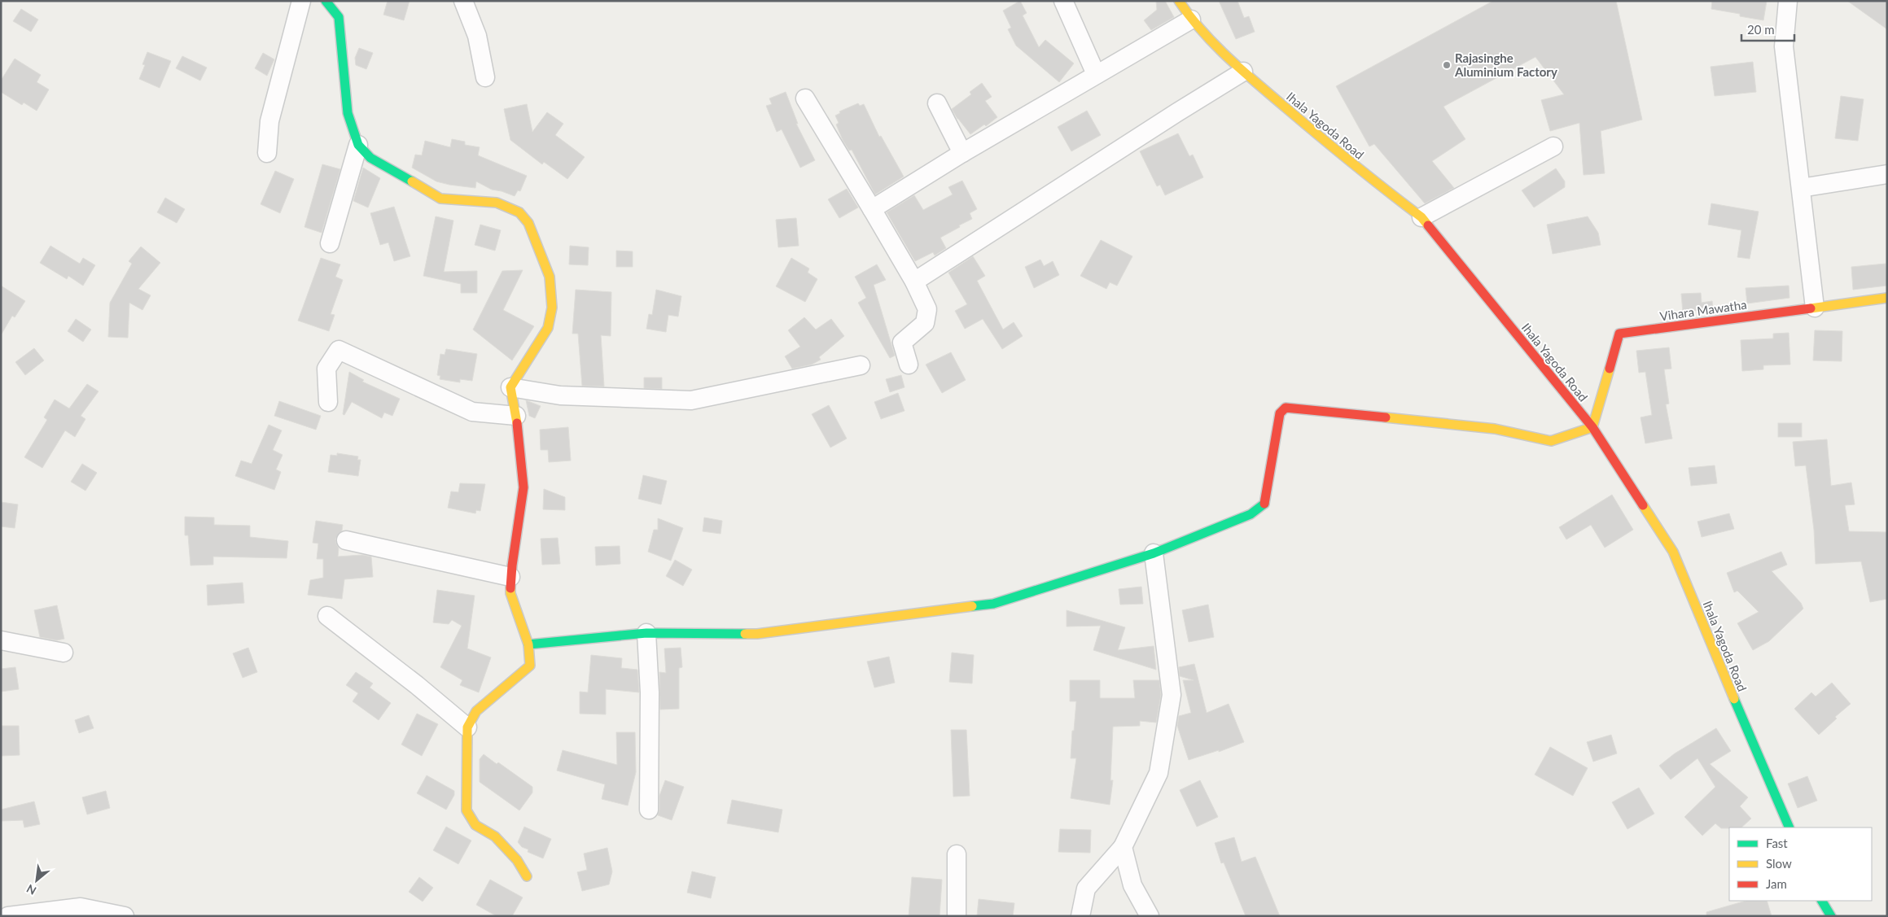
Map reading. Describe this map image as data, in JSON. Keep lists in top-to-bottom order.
{
  "streets": {
    "street": ["Ihala Yagoda Road", "Vihara Mawatha"]
  },
  "crossings": [
    ["Ihala Yagoda Road", "Vihara Mawatha"]
  ],
  "places": ["Rajasinghe Aluminium Factory"],
  "legend": ["Fast", "Slow", "Jam"],
  "scale_bar": "20 m",
  "north": "bottom left"
}
